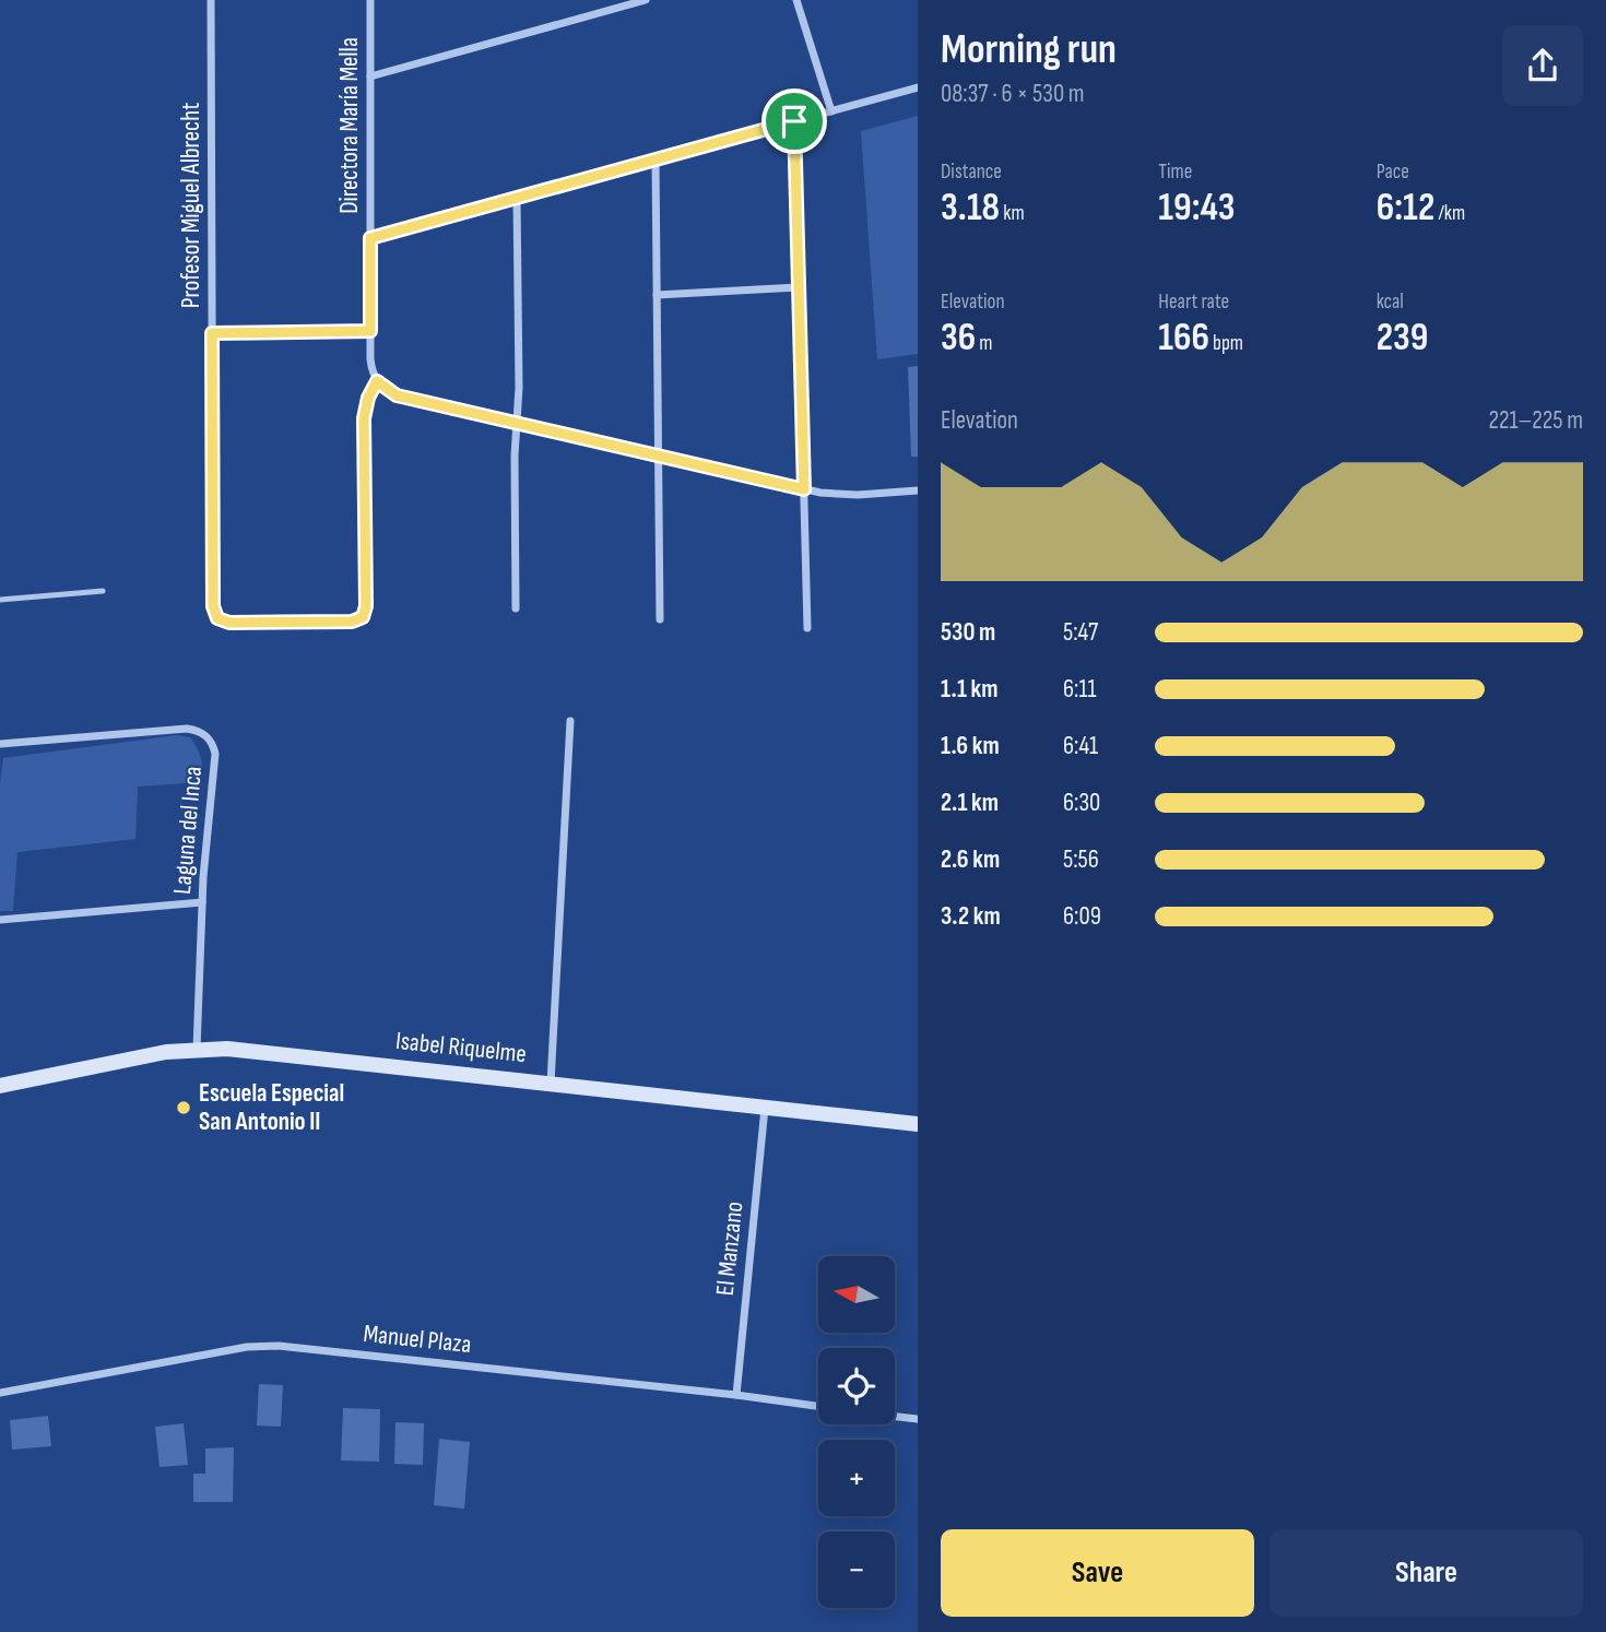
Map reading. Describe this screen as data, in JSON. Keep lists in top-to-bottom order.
{
  "streets": {
    "main road": ["Isabel Riquelme"],
    "street": [
      "Directora María Mella",
      "Profesor Miguel Albrecht",
      "Laguna del Inca",
      "El Manzano",
      "Manuel Plaza"
    ]
  },
  "crossings": [
    ["Directora María Mella", "Profesor Miguel Albrecht"],
    ["Laguna del Inca", "Isabel Riquelme"],
    ["Isabel Riquelme", "El Manzano"],
    ["El Manzano", "Manuel Plaza"]
  ],
  "places": ["Escuela Especial San Antonio II"],
  "north": "left",
  "page": {
    "heading": ["Morning run", "08:37 · 6 × 530 m"],
    "stats": [
      ["Distance", "3.18 km"],
      ["Time", "19:43"],
      ["Pace", "6:12 /km"],
      ["Elevation", "36 m"],
      ["Heart rate", "166 bpm"],
      ["kcal", "239"]
    ],
    "chart": ["Elevation", "221–225 m"],
    "list": [
      {
        "name": "530 m",
        "note": "5:47"
      },
      {
        "name": "1.1 km",
        "note": "6:11"
      },
      {
        "name": "1.6 km",
        "note": "6:41"
      },
      {
        "name": "2.1 km",
        "note": "6:30"
      },
      {
        "name": "2.6 km",
        "note": "5:56"
      },
      {
        "name": "3.2 km",
        "note": "6:09"
      }
    ],
    "map_buttons": ["+", "−"],
    "buttons": ["Save", "Share"]
  }
}
